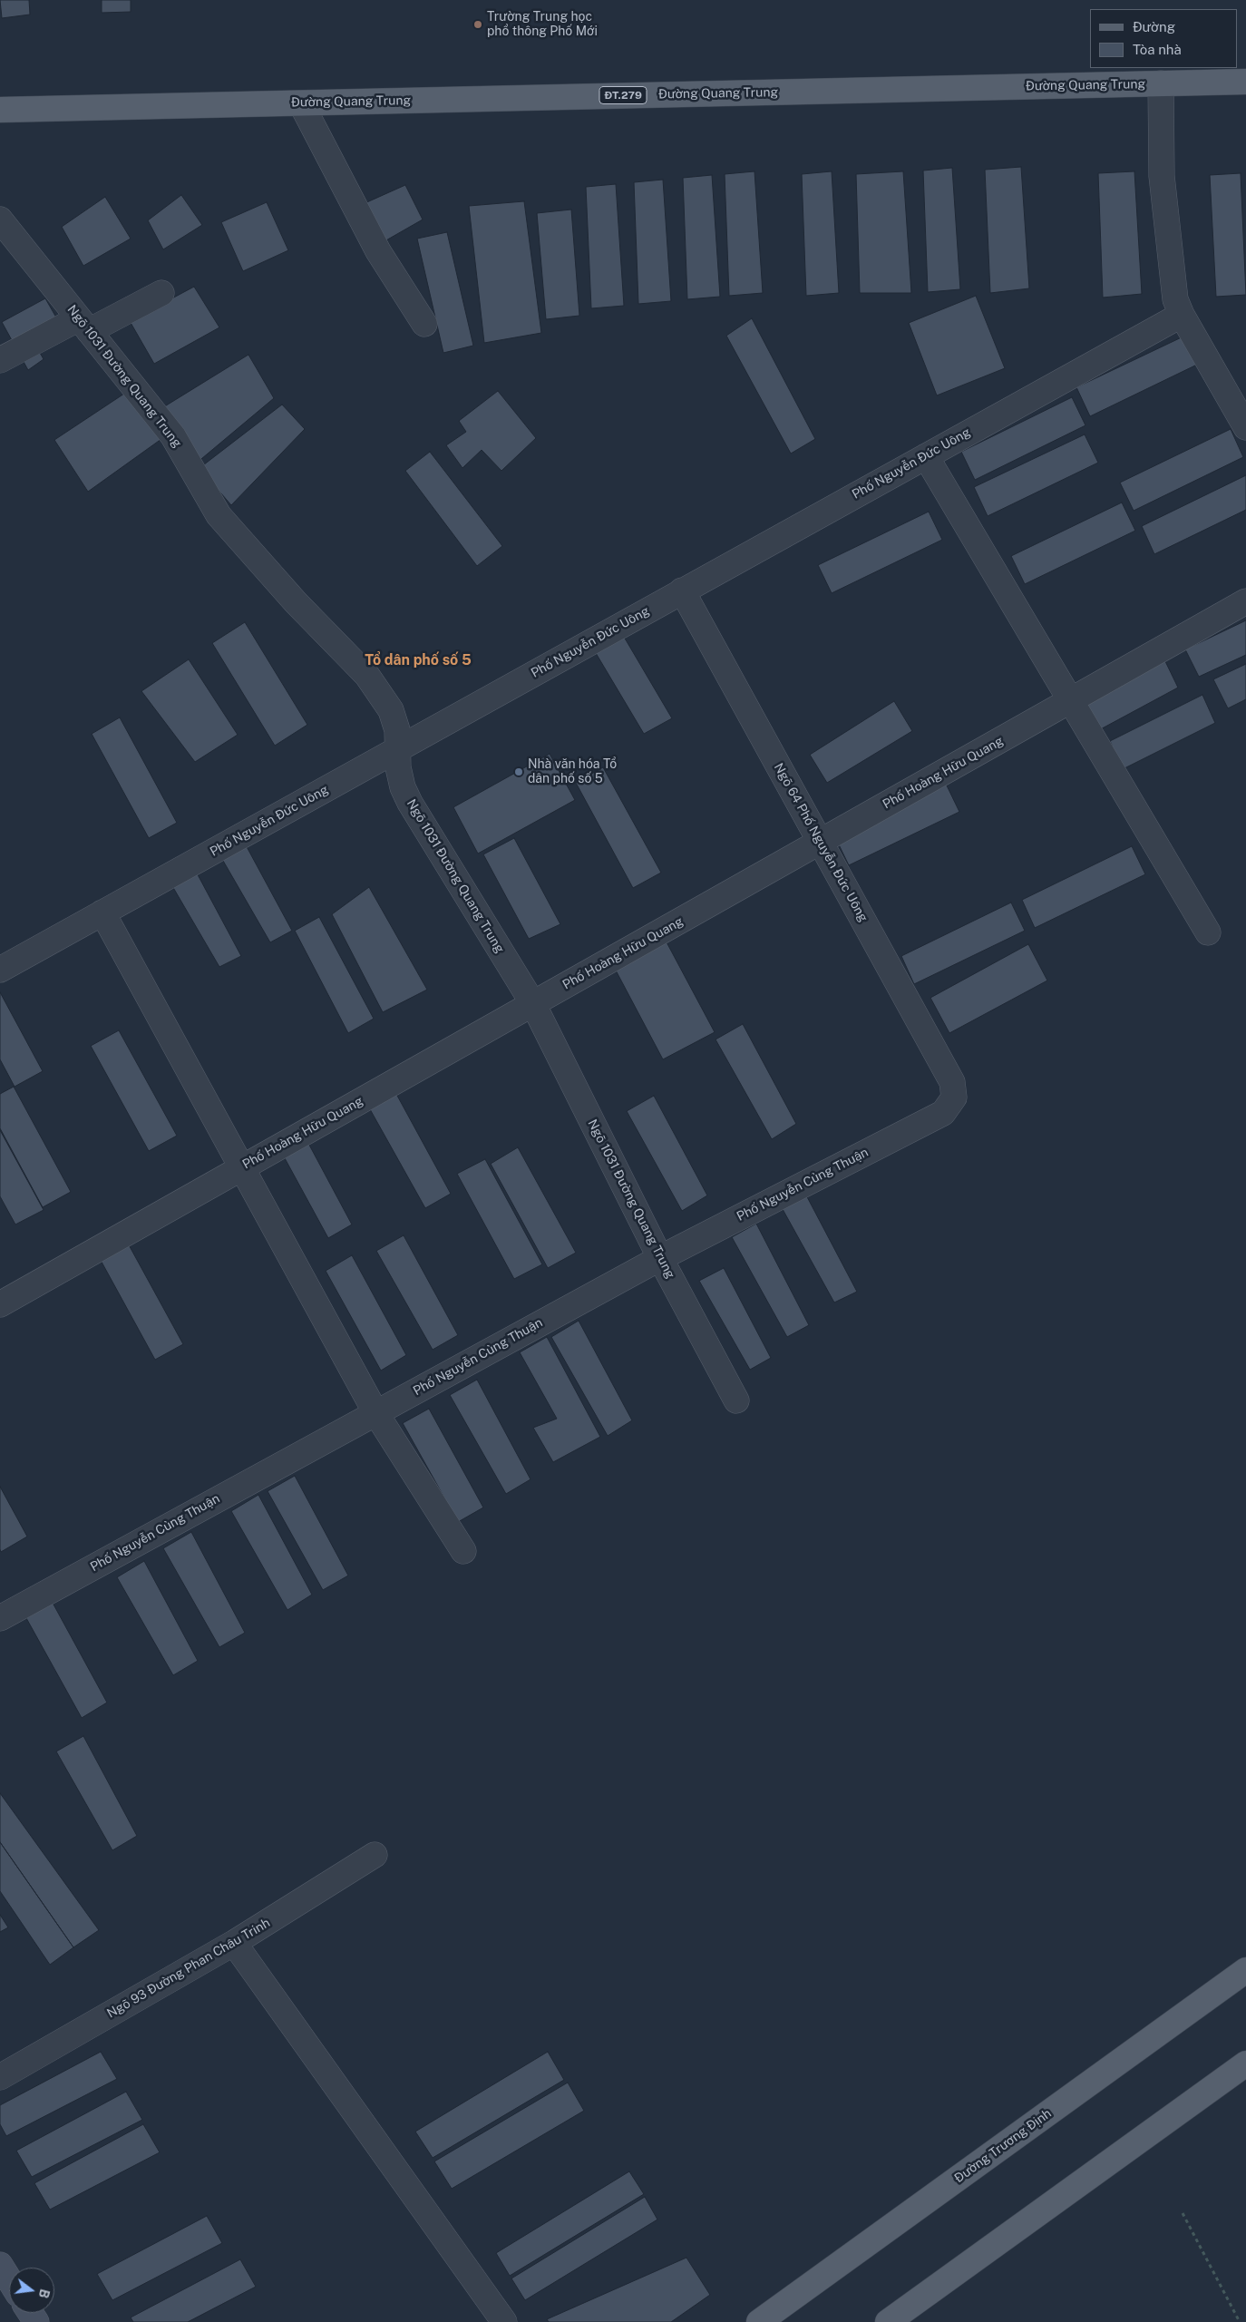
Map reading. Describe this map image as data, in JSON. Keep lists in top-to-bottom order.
{
  "streets": {
    "main road": ["Đường Quang Trung", "ĐT.279", "Đường Trương Định"],
    "street": [
      "Ngõ 1031 Đường Quang Trung",
      "Phố Nguyễn Đức Uông",
      "Phố Hoàng Hữu Quang",
      "Ngõ 64 Phố Nguyễn Đức Uông",
      "Phố Nguyễn Củng Thuận",
      "Ngõ 93 Đường Phan Châu Trinh"
    ]
  },
  "crossings": [
    ["Ngõ 1031 Đường Quang Trung", "Phố Nguyễn Đức Uông"],
    ["Ngõ 1031 Đường Quang Trung", "Phố Hoàng Hữu Quang"],
    ["Ngõ 1031 Đường Quang Trung", "Phố Nguyễn Củng Thuận"],
    ["Phố Nguyễn Đức Uông", "Ngõ 64 Phố Nguyễn Đức Uông"],
    ["Phố Hoàng Hữu Quang", "Ngõ 64 Phố Nguyễn Đức Uông"],
    ["Ngõ 64 Phố Nguyễn Đức Uông", "Phố Nguyễn Củng Thuận"]
  ],
  "districts": ["Tổ dân phố số 5"],
  "places": ["Trường Trung học phổ thông Phố Mới", "Nhà văn hóa Tổ dân phố số 5"],
  "legend": ["Đường", "Tòa nhà"],
  "north": "right"
}
